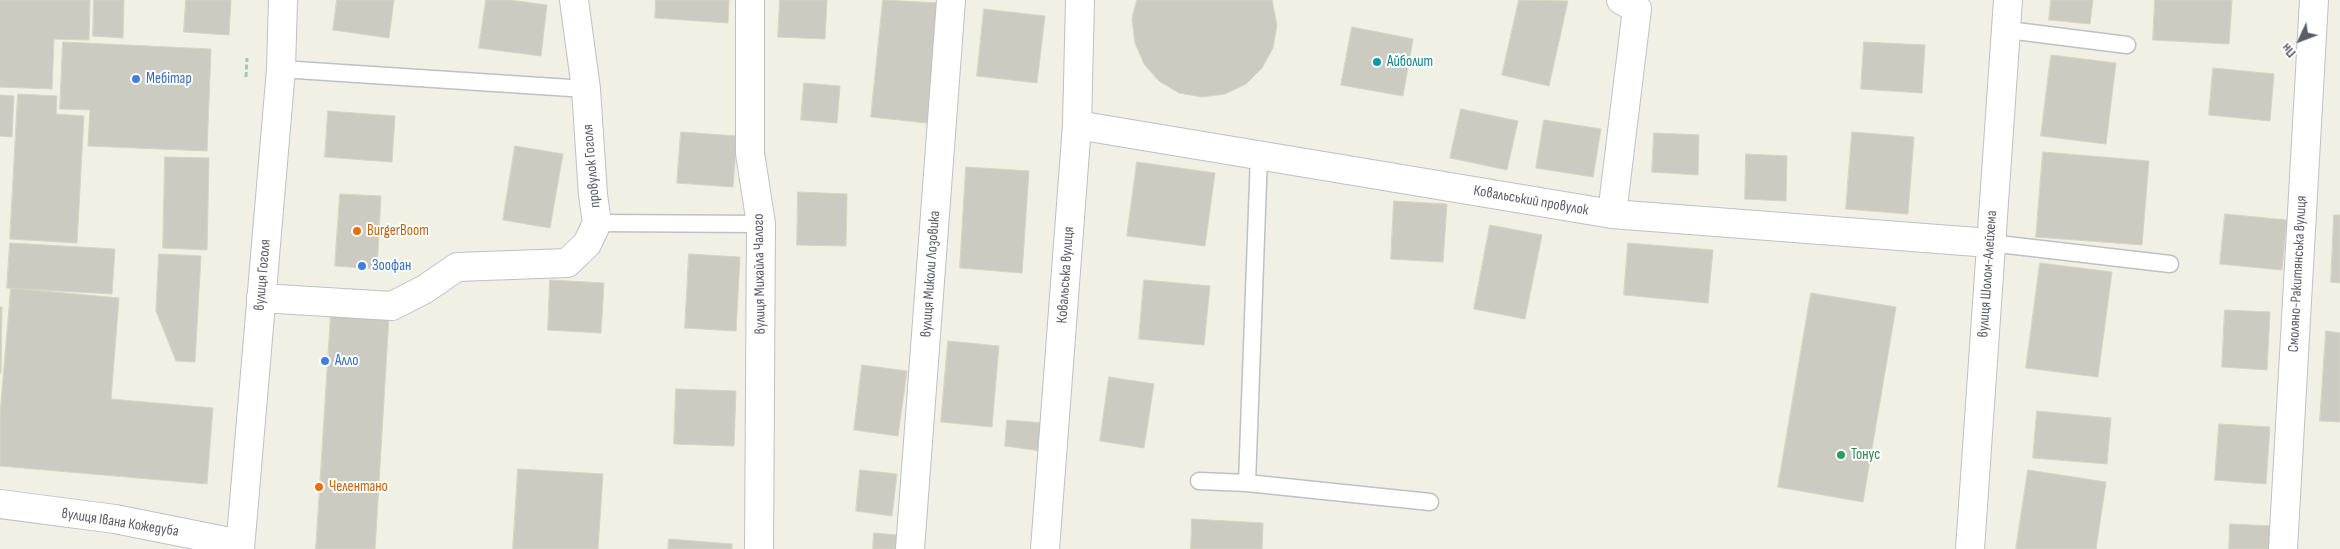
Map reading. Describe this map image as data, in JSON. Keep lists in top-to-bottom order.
{
  "streets": {
    "street": [
      "провулок Гоголя",
      "Ковальський провулок",
      "вулиця Михайла Чалого",
      "вулиця Миколи Лозовика",
      "вулиця Шолом-Алейхема",
      "Смоляно-Ракитянська вулиця",
      "вулиця Гоголя",
      "Ковальська вулиця",
      "вулиця Івана Кожедуба"
    ]
  },
  "crossings": [
    ["провулок Гоголя", "вулиця Гоголя"],
    ["Ковальський провулок", "вулиця Шолом-Алейхема"],
    ["Ковальський провулок", "Ковальська вулиця"],
    ["вулиця Гоголя", "вулиця Івана Кожедуба"]
  ],
  "places": [
    "Айболит",
    "Мебітар",
    "BurgerBoom",
    "Зоофан",
    "Алло",
    "Тонус",
    "Челентано"
  ],
  "north": "bottom left"
}
